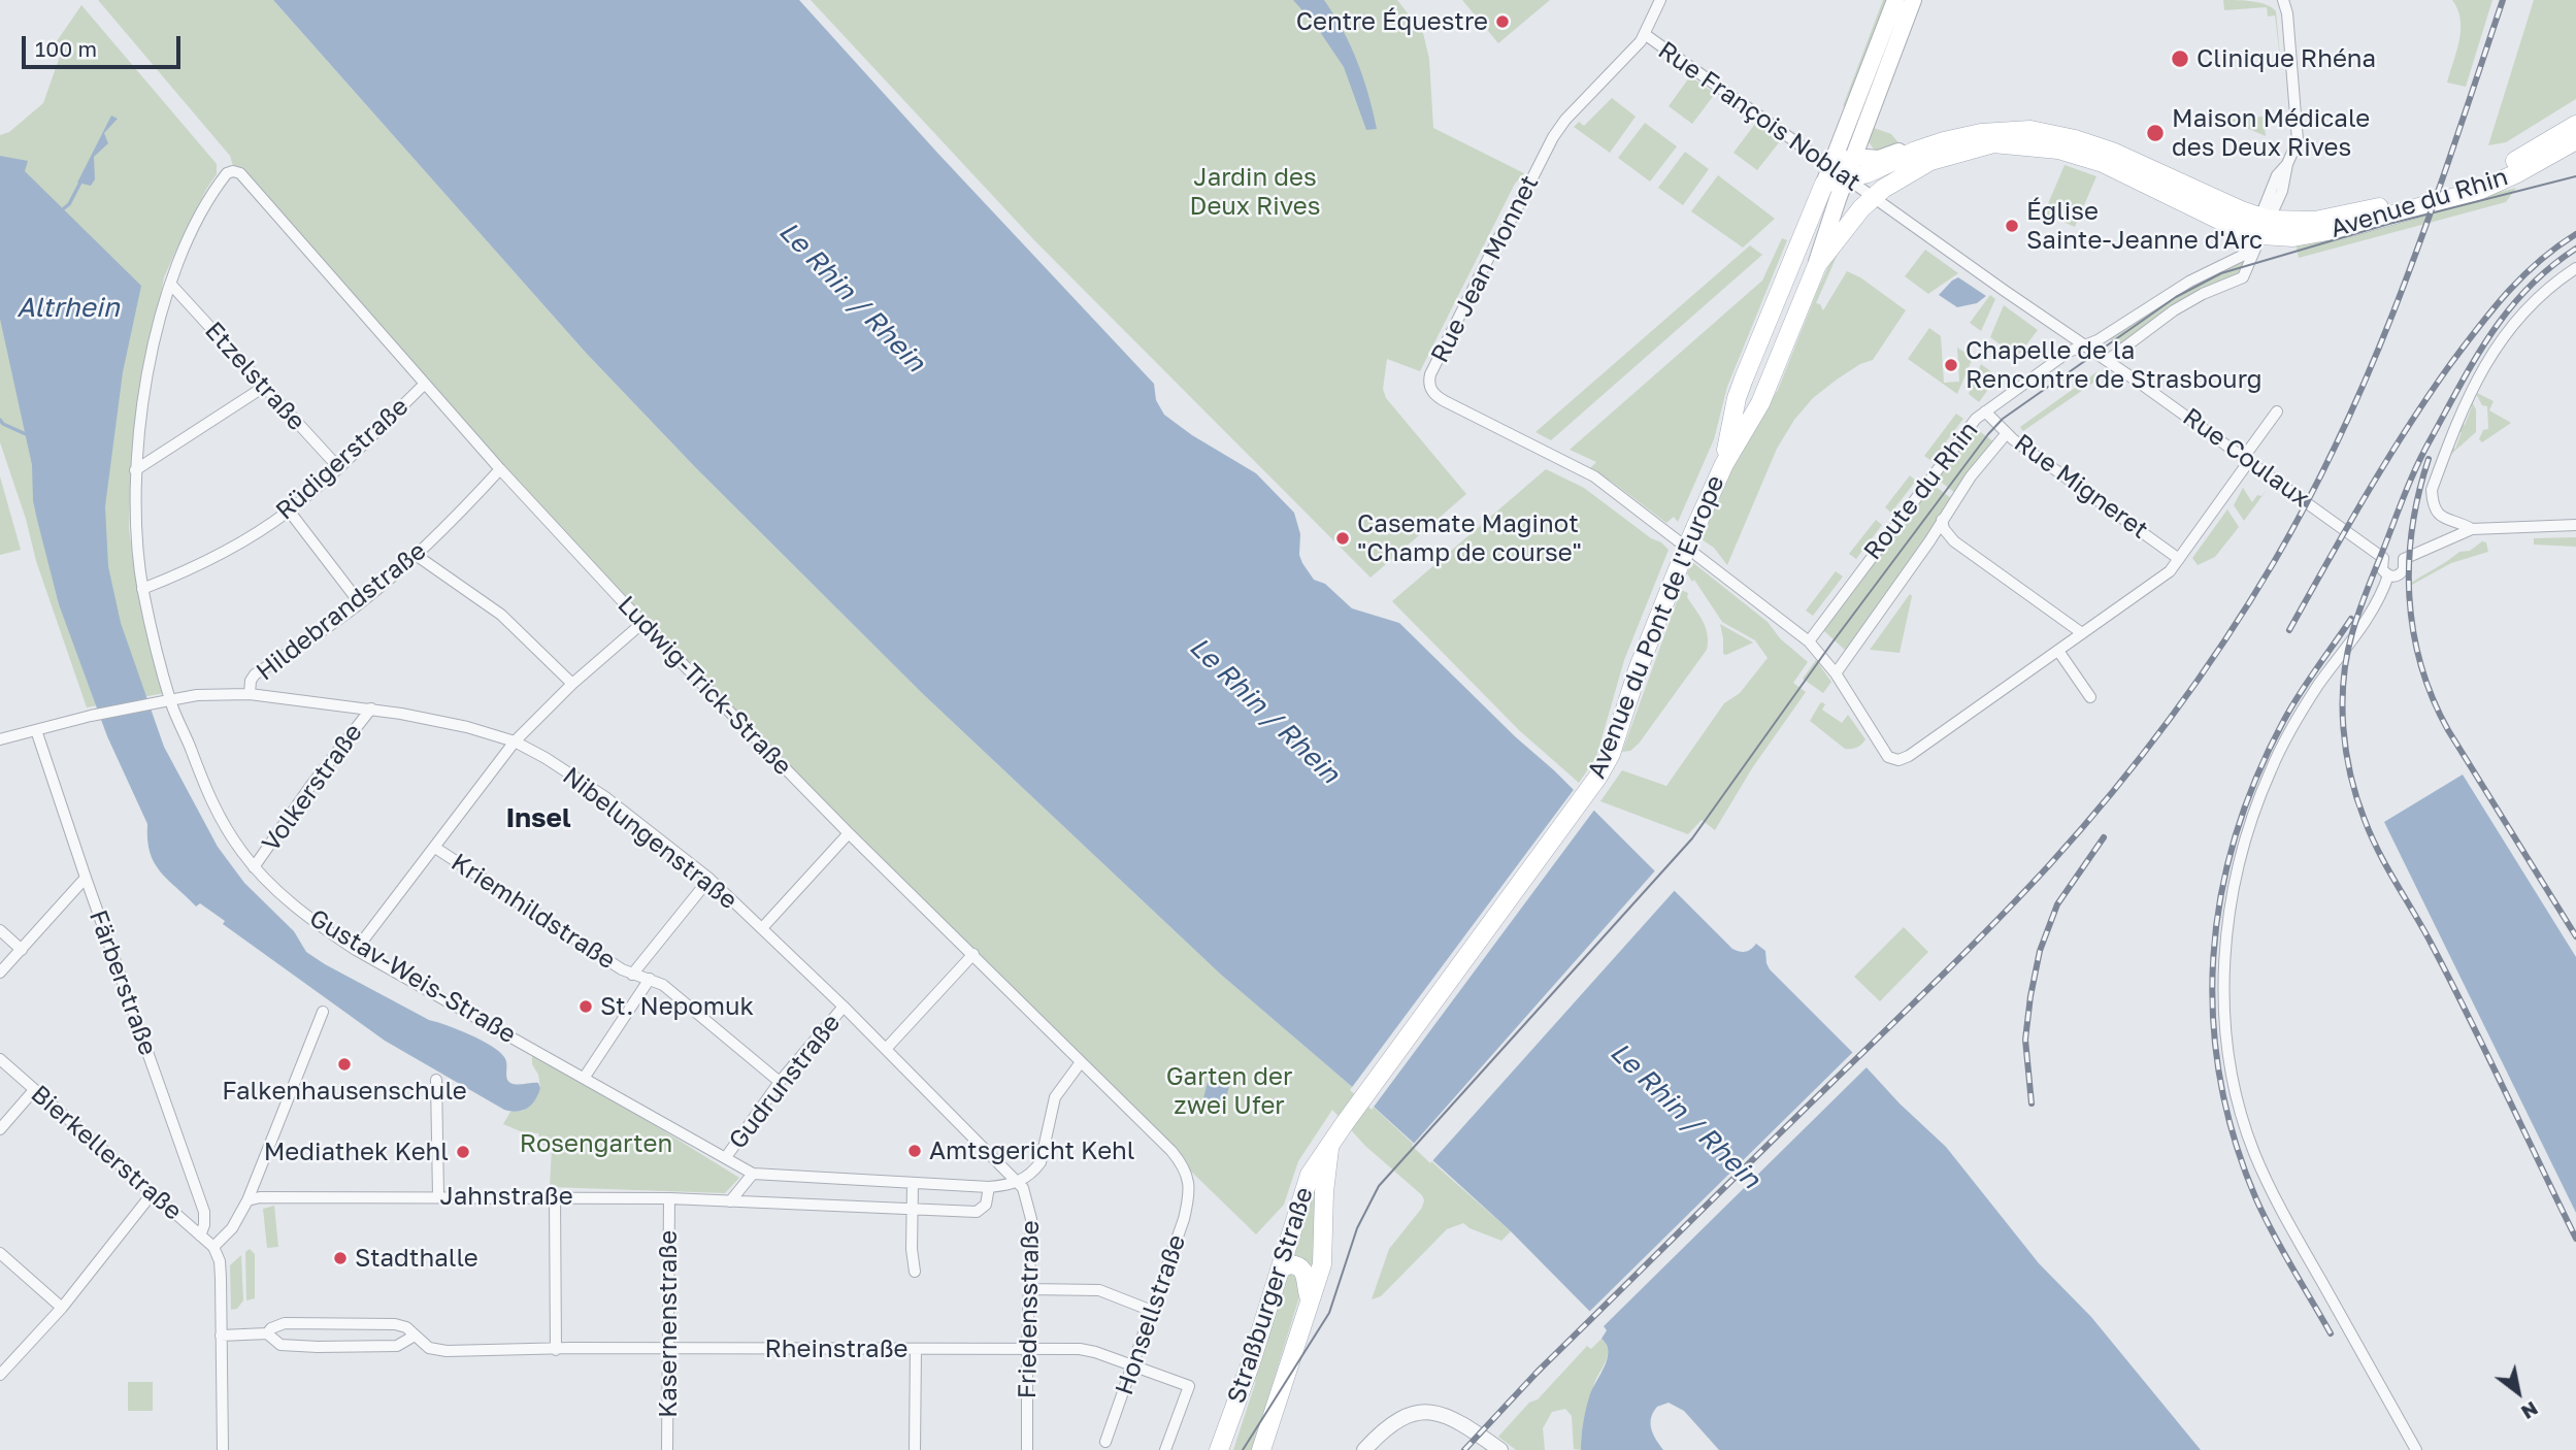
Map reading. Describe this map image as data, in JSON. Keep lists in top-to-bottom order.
{
  "streets": {
    "main road": ["Avenue du Rhin", "Avenue du Pont de l'Europe", "Straßburger Straße"],
    "street": [
      "Rue François Noblat",
      "Rue Jean Monnet",
      "Etzelstraße",
      "Rue Coulaux",
      "Rüdigerstraße",
      "Rue Migneret",
      "Route du Rhin",
      "Hildebrandstraße",
      "Ludwig-Trick-Straße",
      "Volkerstraße",
      "Nibelungenstraße",
      "Kriemhildstraße",
      "Gustav-Weis-Straße",
      "Färberstraße",
      "Gudrunstraße",
      "Bierkellerstraße",
      "Jahnstraße",
      "Friedensstraße",
      "Honsellstraße",
      "Kasernenstraße",
      "Rheinstraße"
    ]
  },
  "crossings": [
    ["Rue François Noblat", "Rue Jean Monnet"],
    ["Rue François Noblat", "Rue Coulaux"],
    ["Rue François Noblat", "Route du Rhin"],
    ["Rue François Noblat", "Avenue du Pont de l'Europe"],
    ["Avenue du Rhin", "Route du Rhin"],
    ["Avenue du Rhin", "Avenue du Pont de l'Europe"],
    ["Rue Jean Monnet", "Route du Rhin"],
    ["Etzelstraße", "Rüdigerstraße"],
    ["Etzelstraße", "Gustav-Weis-Straße"],
    ["Rue Coulaux", "Route du Rhin"],
    ["Rüdigerstraße", "Ludwig-Trick-Straße"],
    ["Rüdigerstraße", "Gustav-Weis-Straße"],
    ["Rue Migneret", "Route du Rhin"],
    ["Route du Rhin", "Avenue du Pont de l'Europe"],
    ["Hildebrandstraße", "Ludwig-Trick-Straße"],
    ["Hildebrandstraße", "Nibelungenstraße"],
    ["Avenue du Pont de l'Europe", "Straßburger Straße"],
    ["Ludwig-Trick-Straße", "Gustav-Weis-Straße"],
    ["Ludwig-Trick-Straße", "Honsellstraße"],
    ["Volkerstraße", "Nibelungenstraße"],
    ["Volkerstraße", "Gustav-Weis-Straße"],
    ["Nibelungenstraße", "Gustav-Weis-Straße"],
    ["Nibelungenstraße", "Färberstraße"],
    ["Nibelungenstraße", "Gudrunstraße"],
    ["Nibelungenstraße", "Friedensstraße"],
    ["Kriemhildstraße", "Gudrunstraße"],
    ["Gustav-Weis-Straße", "Gudrunstraße"],
    ["Färberstraße", "Bierkellerstraße"],
    ["Jahnstraße", "Kasernenstraße"],
    ["Friedensstraße", "Rheinstraße"],
    ["Honsellstraße", "Rheinstraße"],
    ["Kasernenstraße", "Rheinstraße"]
  ],
  "districts": ["Insel"],
  "water": ["Le Rhin / Rhein", "Altrhein"],
  "parks": ["Jardin des Deux Rives", "Garten der zwei Ufer", "Rosengarten"],
  "places": [
    "Centre Équestre",
    "Clinique Rhéna",
    "Maison Médicale des Deux Rives",
    "Église Sainte-Jeanne d'Arc",
    "Chapelle de la Rencontre de Strasbourg",
    "Casemate Maginot \"Champ de course\"",
    "St. Nepomuk",
    "Falkenhausenschule",
    "Amtsgericht Kehl",
    "Mediathek Kehl",
    "Stadthalle"
  ],
  "scale_bar": "100 m",
  "north": "bottom right"
}
